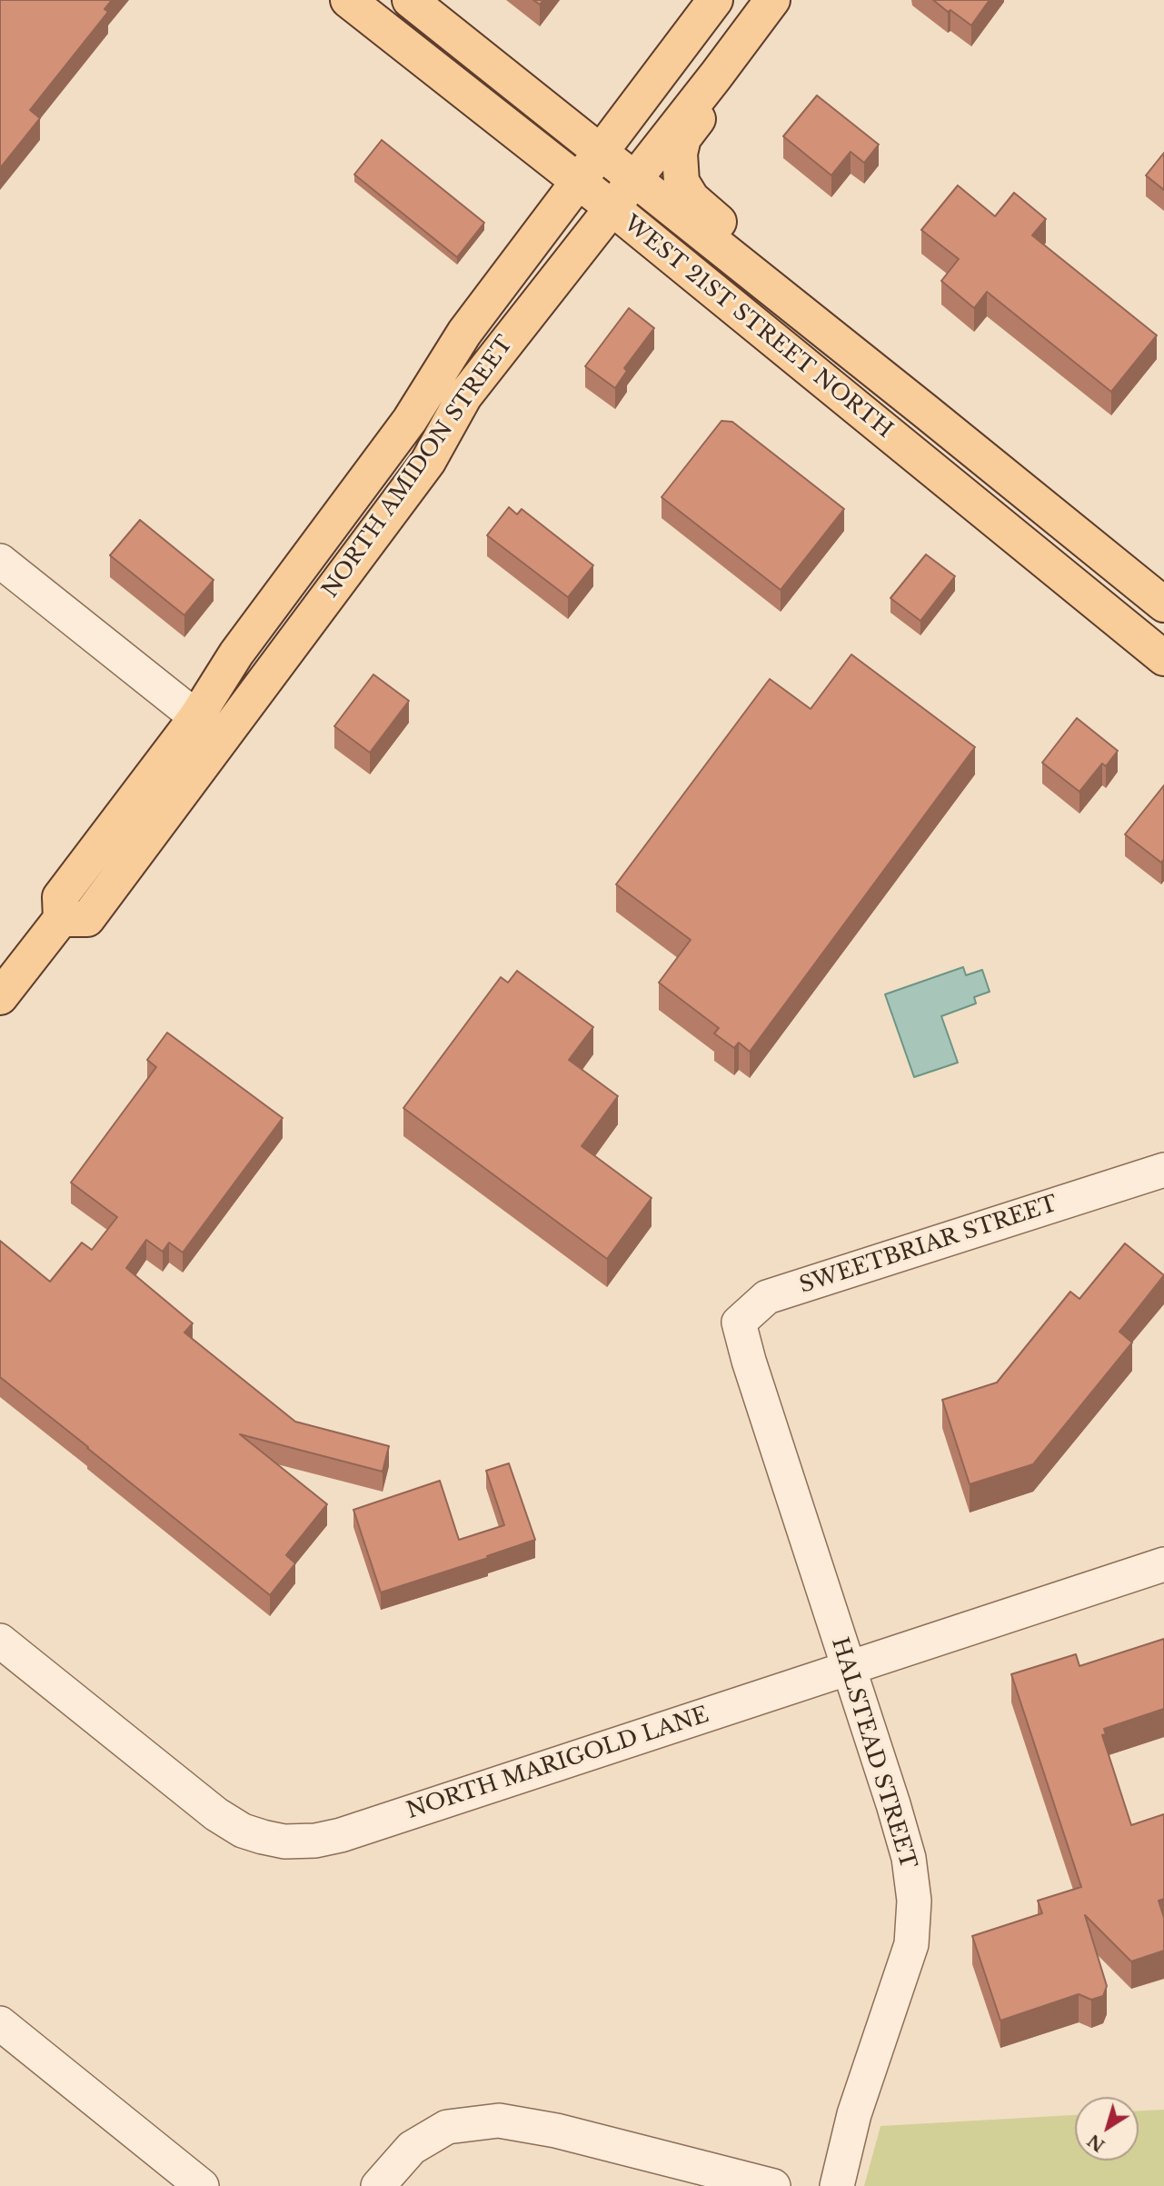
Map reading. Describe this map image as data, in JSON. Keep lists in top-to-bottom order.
{
  "streets": {
    "main road": ["WEST 21ST STREET NORTH", "NORTH AMIDON STREET"],
    "street": ["SWEETBRIAR STREET", "HALSTEAD STREET", "NORTH MARIGOLD LANE"]
  },
  "crossings": [
    ["WEST 21ST STREET NORTH", "NORTH AMIDON STREET"],
    ["SWEETBRIAR STREET", "HALSTEAD STREET"],
    ["HALSTEAD STREET", "NORTH MARIGOLD LANE"]
  ],
  "north": "bottom left"
}
